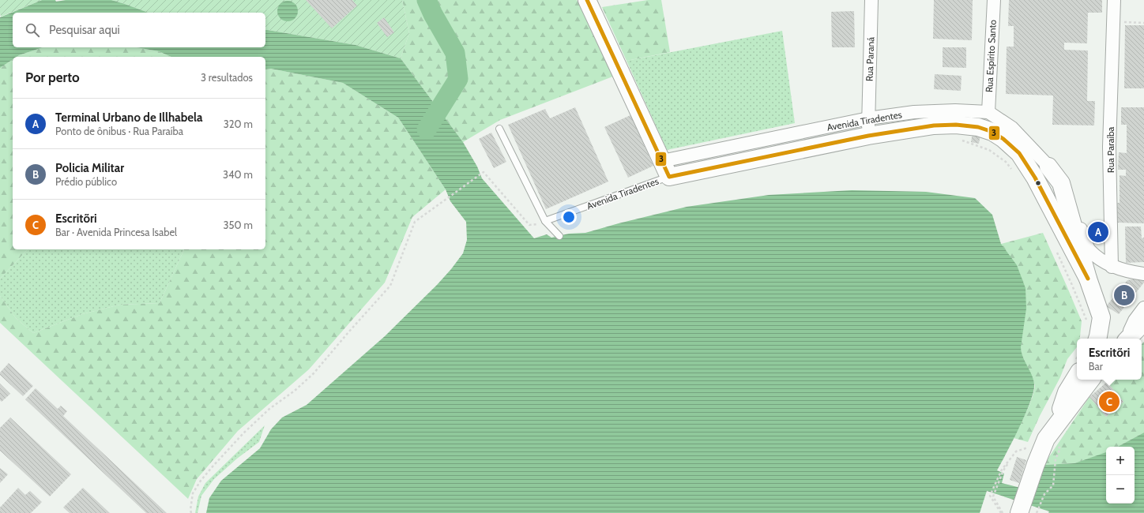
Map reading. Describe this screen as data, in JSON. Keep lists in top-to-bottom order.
{
  "streets": {
    "main road": ["Avenida Tiradentes"],
    "street": ["Rua Espírito Santo", "Rua Paraná", "Rua Paraíba"]
  },
  "crossings": [
    ["Rua Espírito Santo", "Avenida Tiradentes"],
    ["Rua Paraná", "Avenida Tiradentes"]
  ],
  "lines": ["transit line 3"],
  "page": {
    "search": "Pesquisar aqui",
    "heading": ["Por perto", "3 resultados"],
    "list": [
      {
        "mark": "A",
        "name": "Terminal Urbano de Illhabela",
        "note": "Ponto de ônibus · Rua Paraíba",
        "value": "320 m"
      },
      {
        "mark": "B",
        "name": "Policia Militar",
        "note": "Prédio público",
        "value": "340 m"
      },
      {
        "mark": "C",
        "name": "Escritõri",
        "note": "Bar · Avenida Princesa Isabel",
        "value": "350 m"
      }
    ],
    "pins": ["A", "B", "C"],
    "popup": ["Escritõri", "Bar"],
    "map_buttons": ["+", "−"]
  }
}
